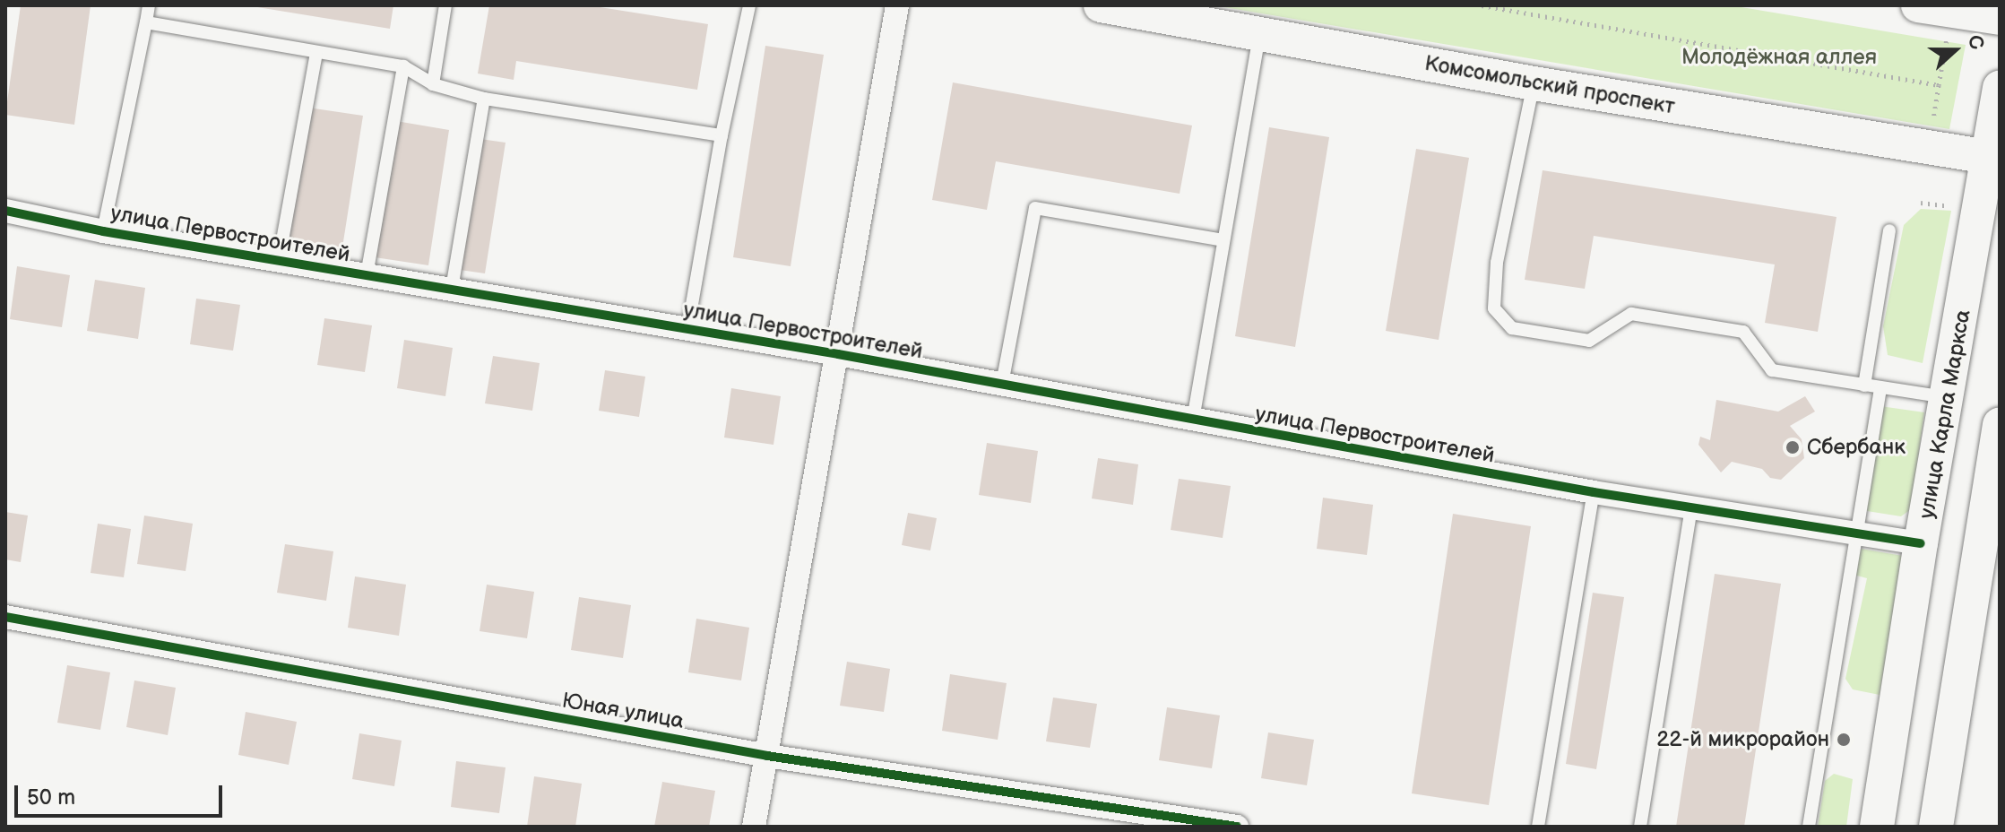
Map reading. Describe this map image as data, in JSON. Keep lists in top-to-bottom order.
{
  "streets": {
    "main road": ["Комсомольский проспект", "улица Карла Маркса"],
    "street": ["улица Первостроителей", "Юная улица"]
  },
  "crossings": [
    ["Комсомольский проспект", "улица Карла Маркса"],
    ["улица Первостроителей", "улица Карла Маркса"]
  ],
  "parks": ["Молодёжная аллея"],
  "places": ["Сбербанк", "22-й микрорайон"],
  "scale_bar": "50 m",
  "north": "right"
}
